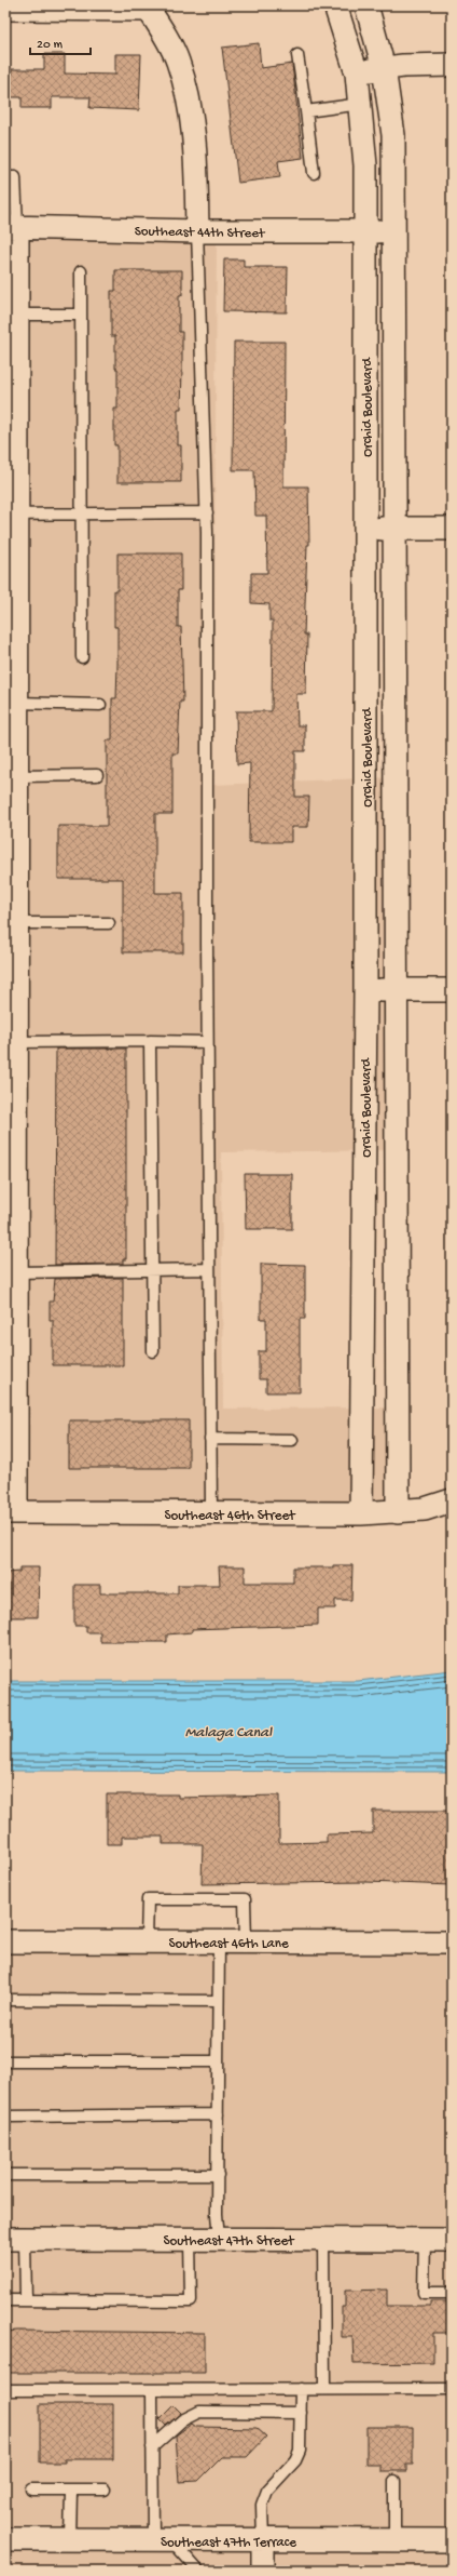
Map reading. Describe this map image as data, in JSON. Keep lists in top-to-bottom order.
{
  "streets": {
    "street": [
      "Southeast 44th Street",
      "Orchid Boulevard",
      "Southeast 46th Street",
      "Southeast 46th Lane",
      "Southeast 47th Street",
      "Southeast 47th Terrace"
    ]
  },
  "crossings": [
    ["Southeast 44th Street", "Orchid Boulevard"],
    ["Orchid Boulevard", "Southeast 46th Street"]
  ],
  "water": ["Malaga Canal"],
  "scale_bar": "20 m"
}
